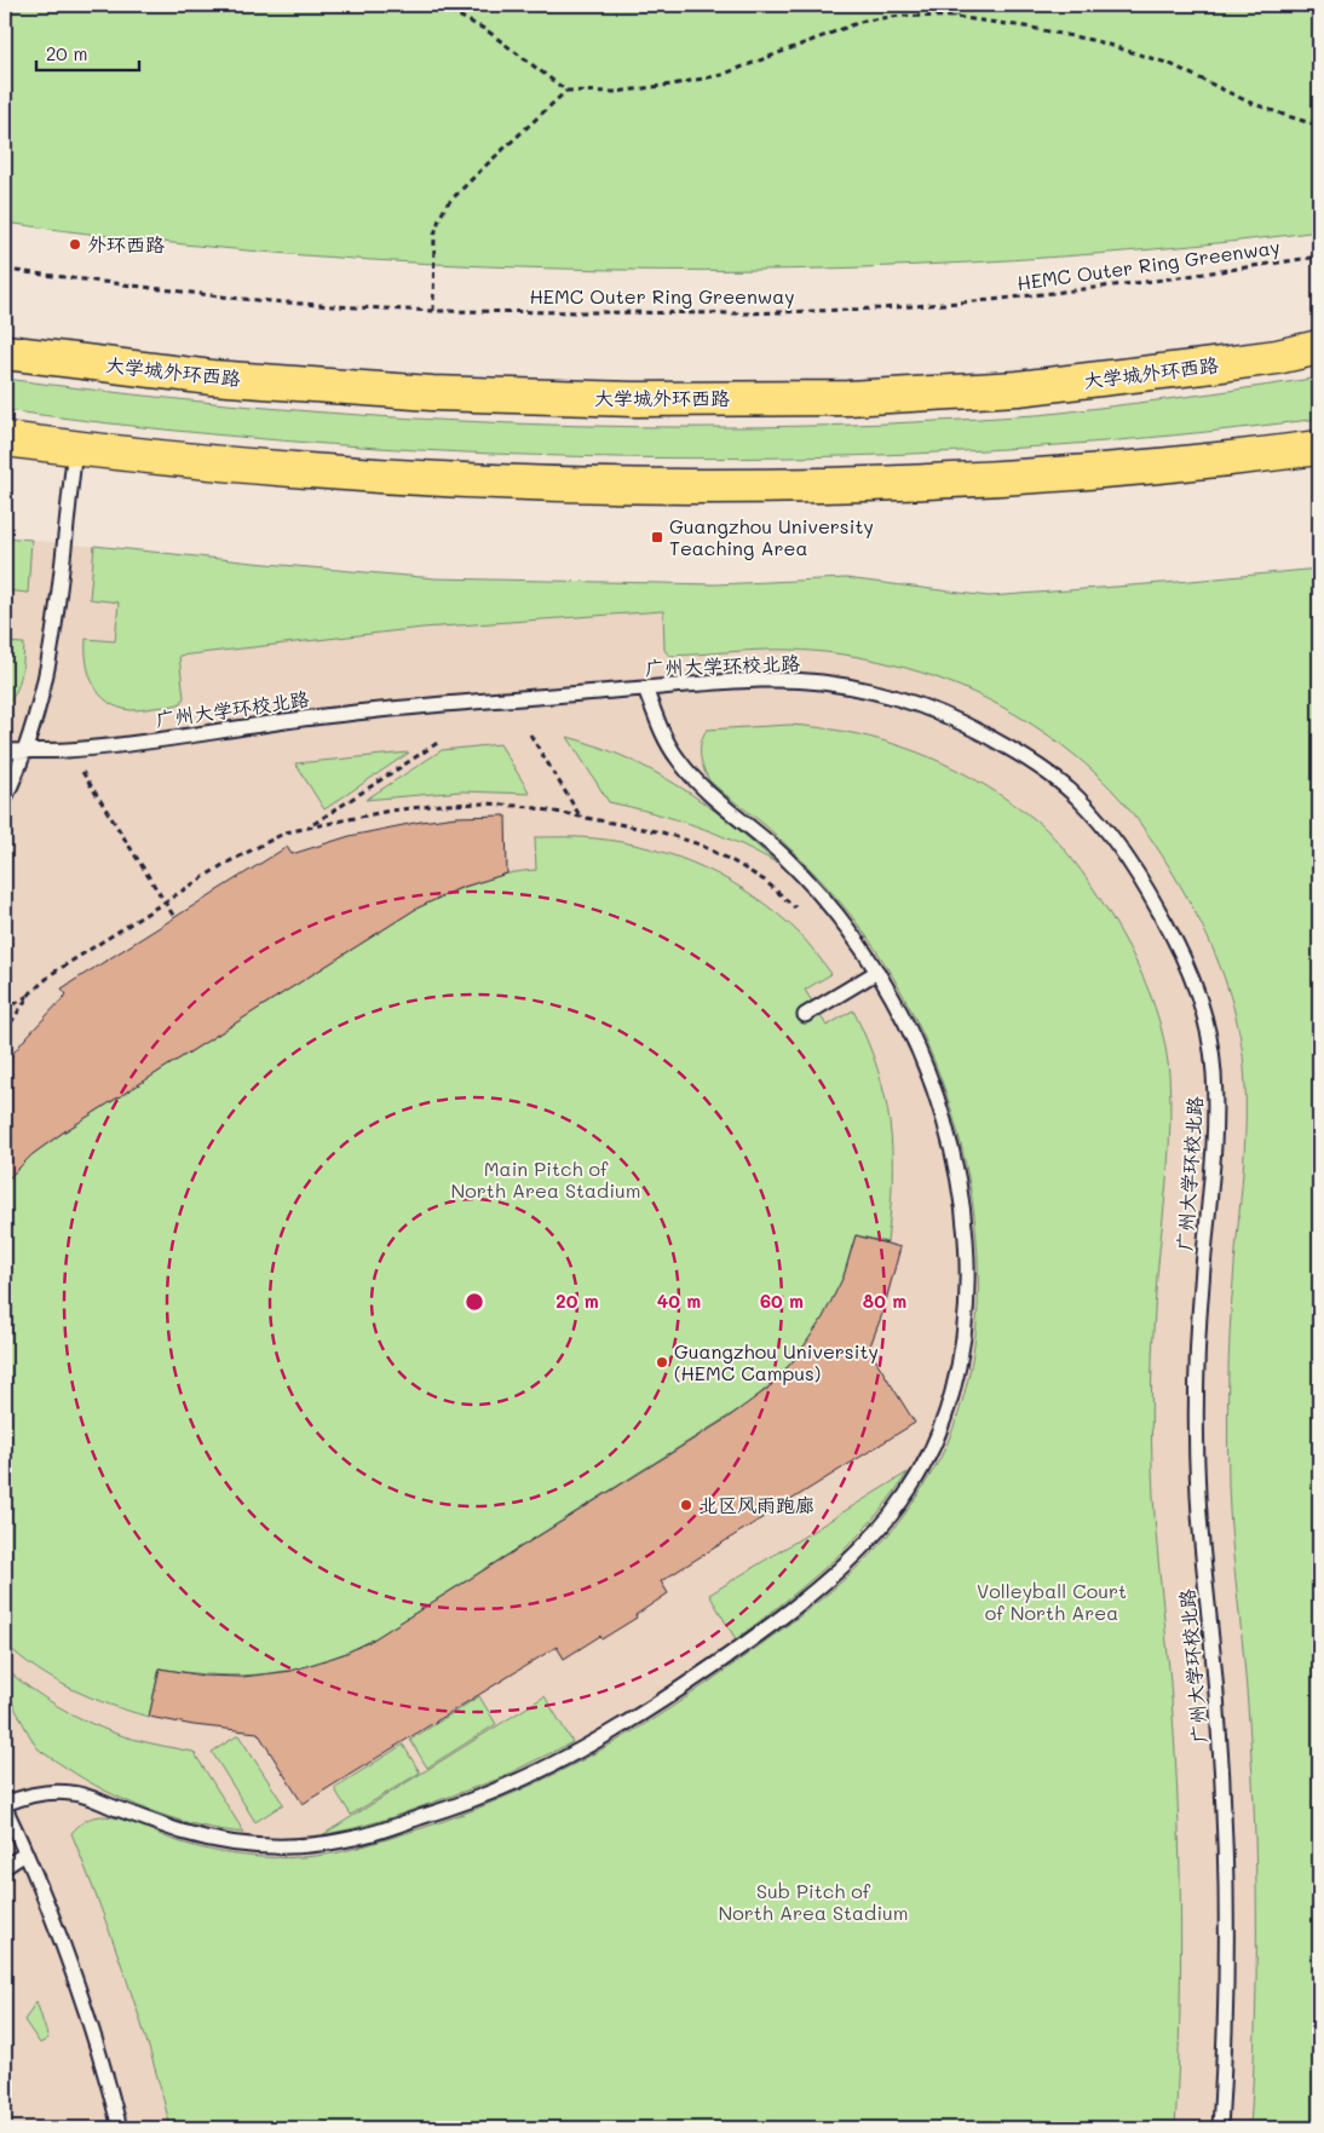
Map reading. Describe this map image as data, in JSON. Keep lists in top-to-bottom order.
{
  "streets": {
    "main road": ["大学城外环西路"],
    "lane": ["广州大学环校北路"],
    "path": ["HEMC Outer Ring Greenway"]
  },
  "parks": ["Main Pitch of North Area Stadium", "Volleyball Court of North Area", "Sub Pitch of North Area Stadium"],
  "places": {
    "other": ["外环西路", "Guangzhou University (HEMC Campus)", "北区风雨跑廊"],
    "transit": ["Guangzhou University Teaching Area"]
  },
  "scale_bar": "20 m",
  "rings": [
    "20 m",
    "40 m",
    "60 m",
    "80 m"
  ]
}
